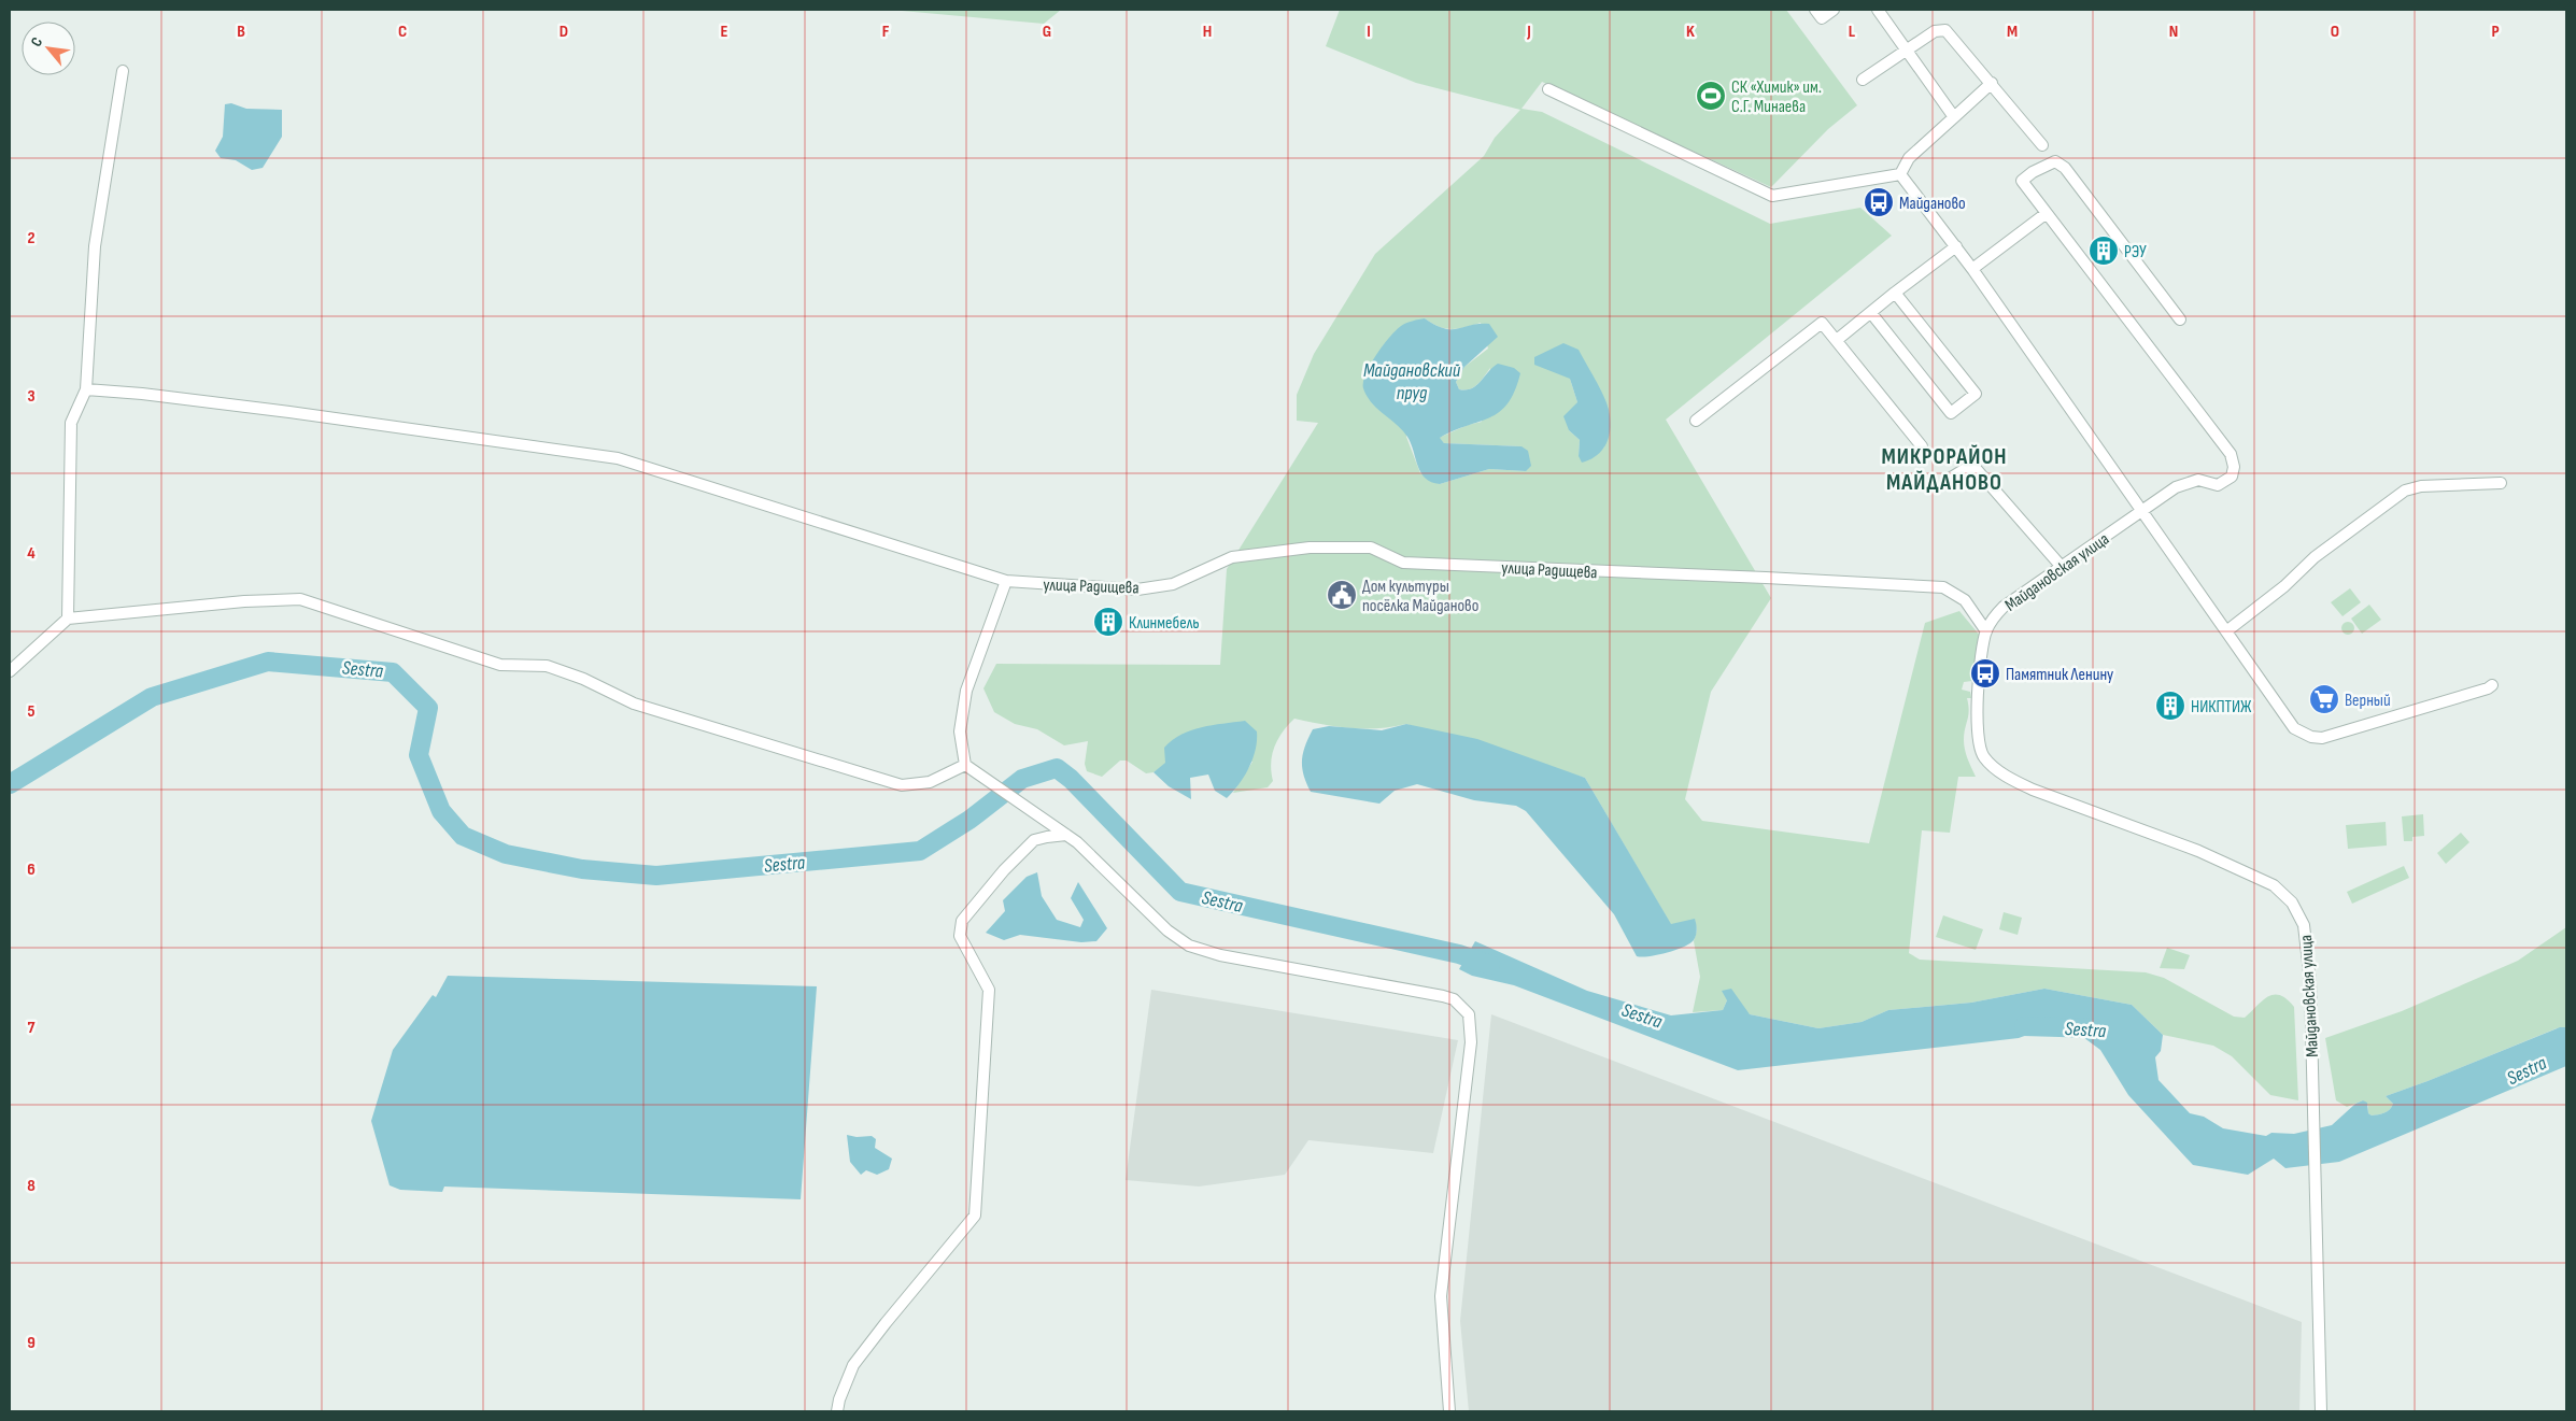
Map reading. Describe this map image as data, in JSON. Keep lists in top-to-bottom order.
{
  "streets": {
    "street": ["улица Радищева", "Майдановская улица"]
  },
  "crossings": [
    ["улица Радищева", "Майдановская улица"]
  ],
  "districts": ["МИКРОРАЙОН МАЙДАНОВО"],
  "water": ["Майдановский пруд", "Sestra"],
  "places": {
    "sports": ["СК «Химик» им. С.Г. Минаева"],
    "bus stop": ["Майданово", "Памятник Ленину"],
    "building": ["РЭУ", "Клинмебель", "НИКПТИЖ"],
    "public building": ["Дом культуры посёлка Майданово"],
    "supermarket": ["Верный"]
  },
  "north": "top left",
  "grid": {
    "columns": [
      "B",
      "C",
      "D",
      "E",
      "F",
      "G",
      "H",
      "I",
      "J",
      "K",
      "L",
      "M",
      "N",
      "O",
      "P"
    ],
    "rows": [
      "2",
      "3",
      "4",
      "5",
      "6",
      "7",
      "8",
      "9"
    ]
  }
}
